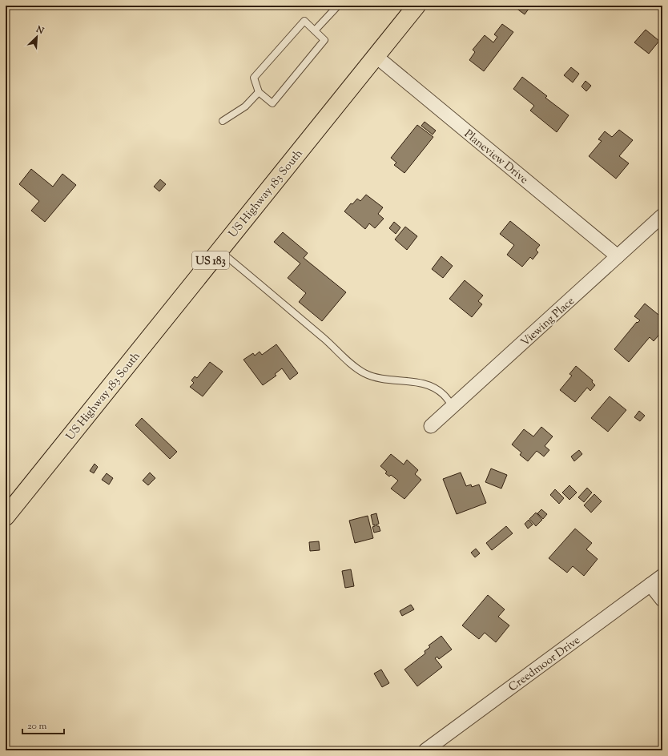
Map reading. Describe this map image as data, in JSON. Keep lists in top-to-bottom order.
{
  "streets": {
    "highway": ["US Highway 183 South", "US 183"],
    "street": ["Planeview Drive", "Viewing Place", "Creedmoor Drive"]
  },
  "crossings": [
    ["Planeview Drive", "US Highway 183 South"],
    ["Planeview Drive", "Viewing Place"]
  ],
  "scale_bar": "20 m",
  "north": "top right"
}
